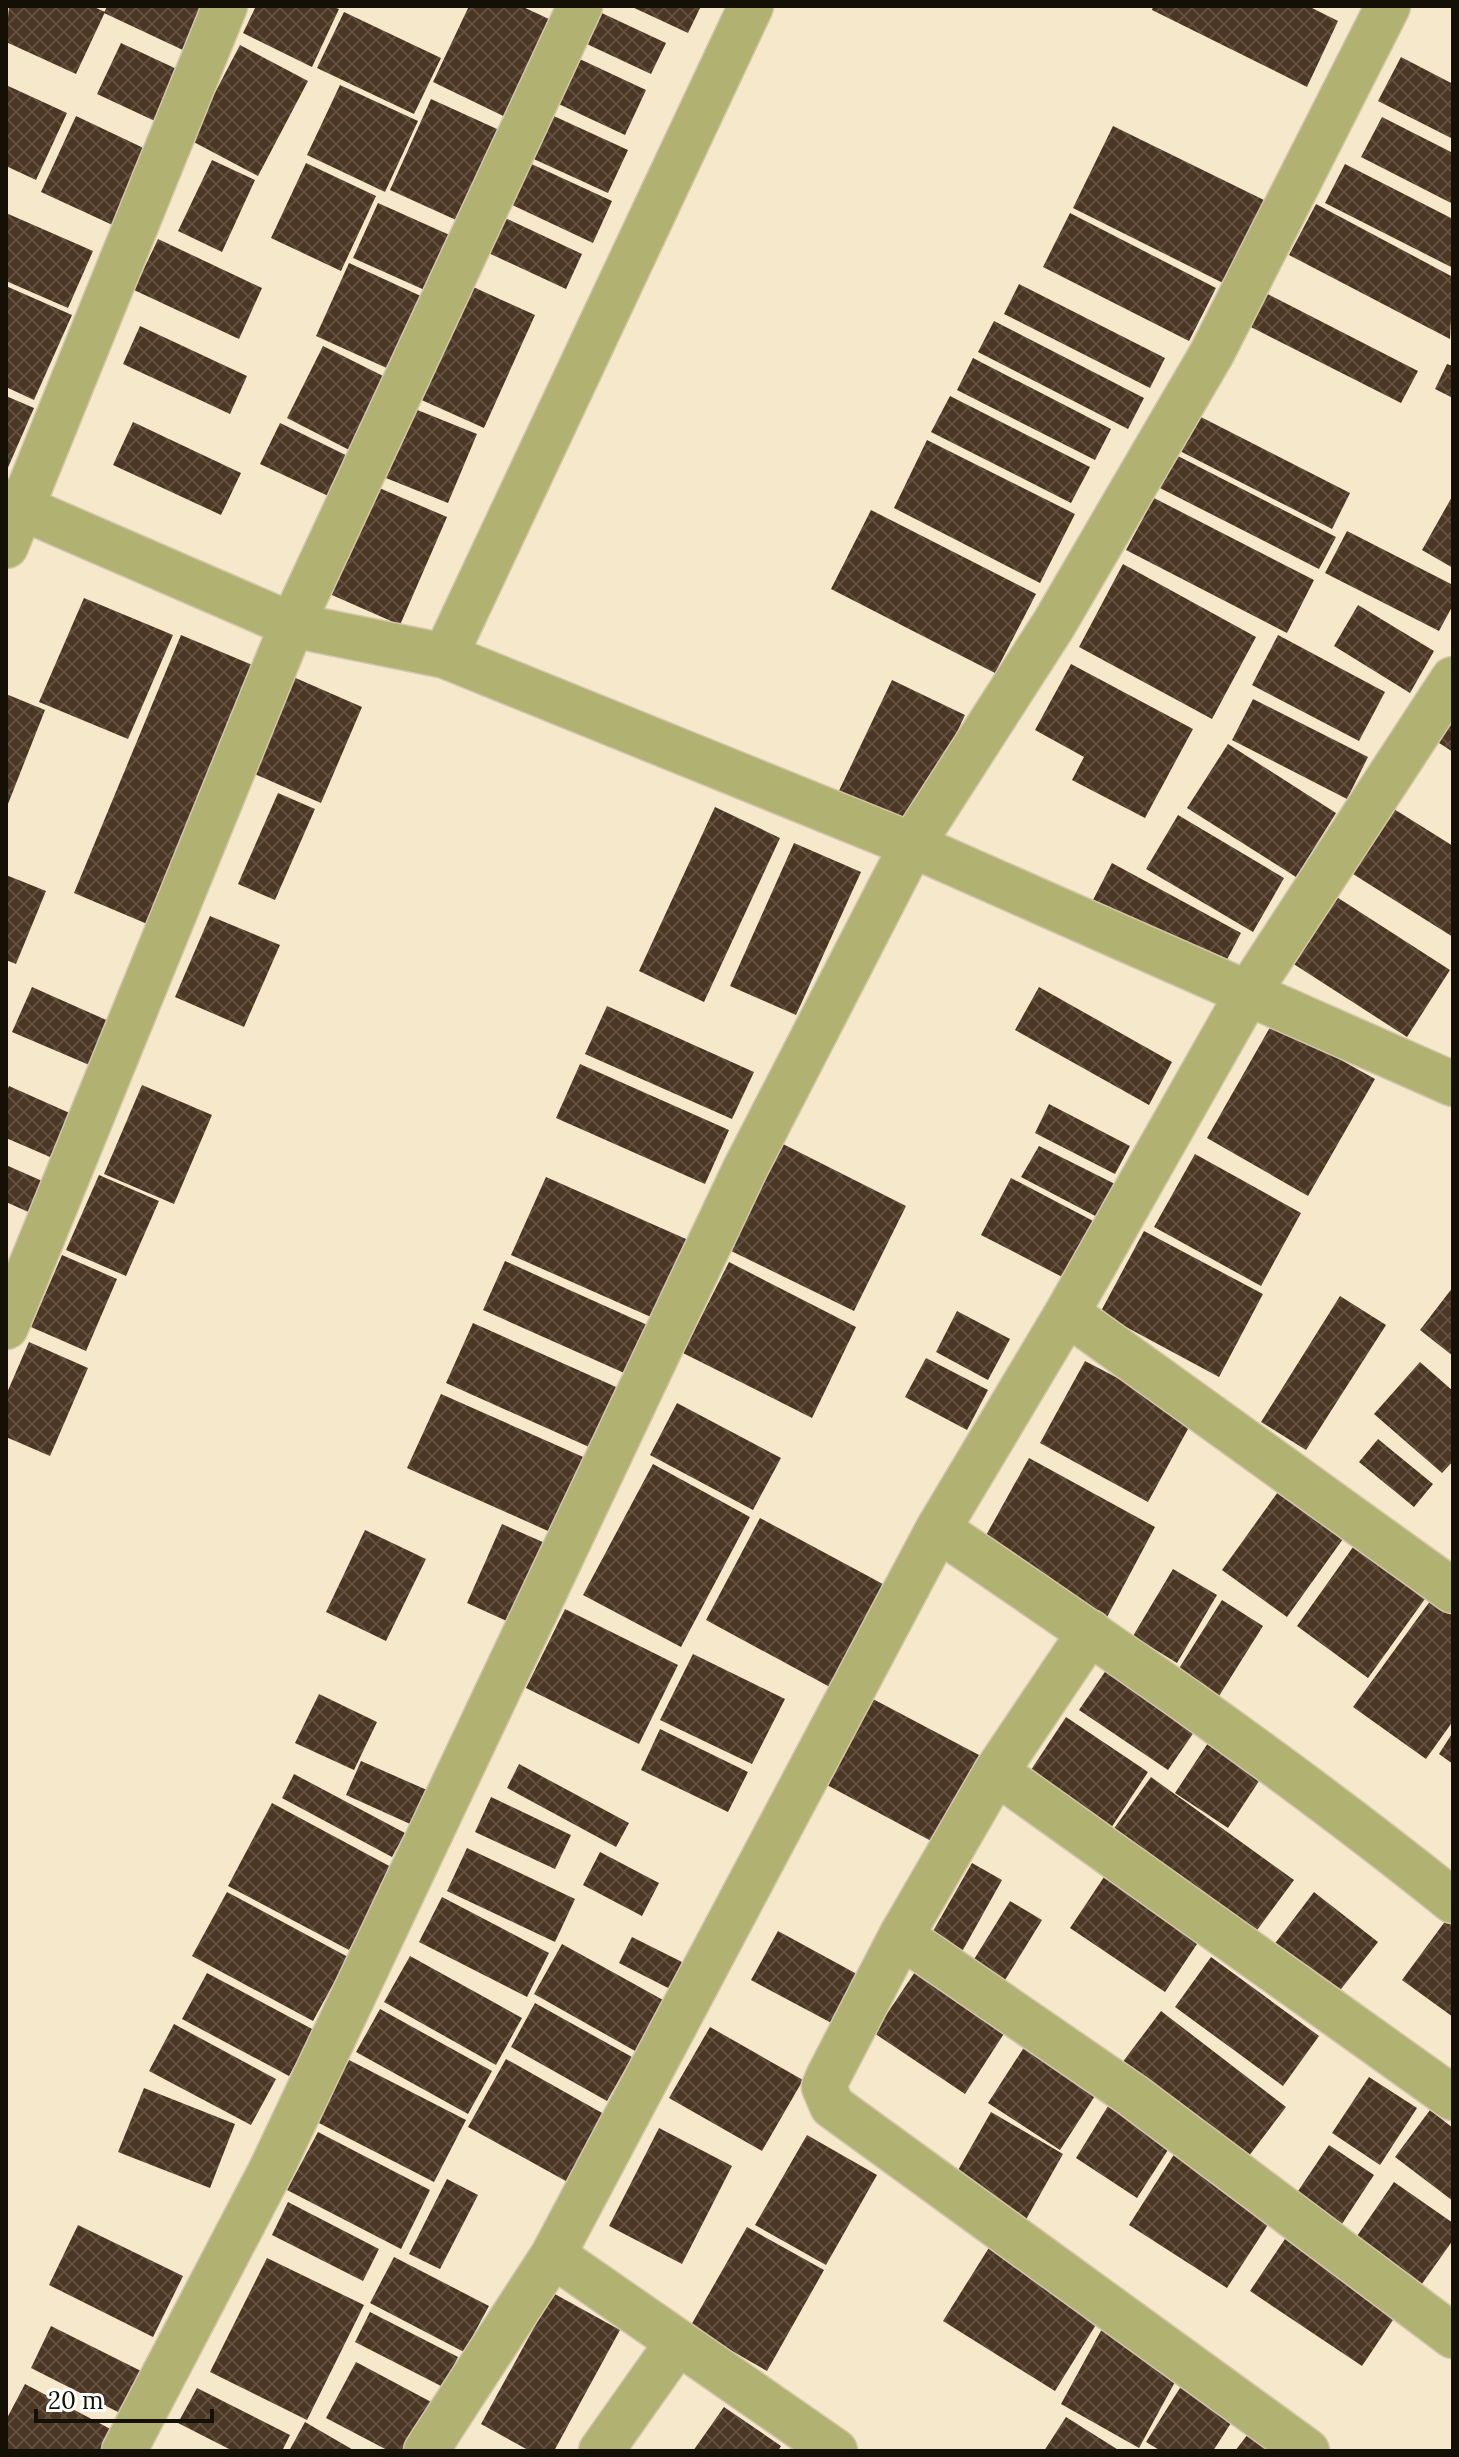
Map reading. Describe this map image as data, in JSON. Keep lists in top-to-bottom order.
{
  "scale_bar": "20 m"
}
